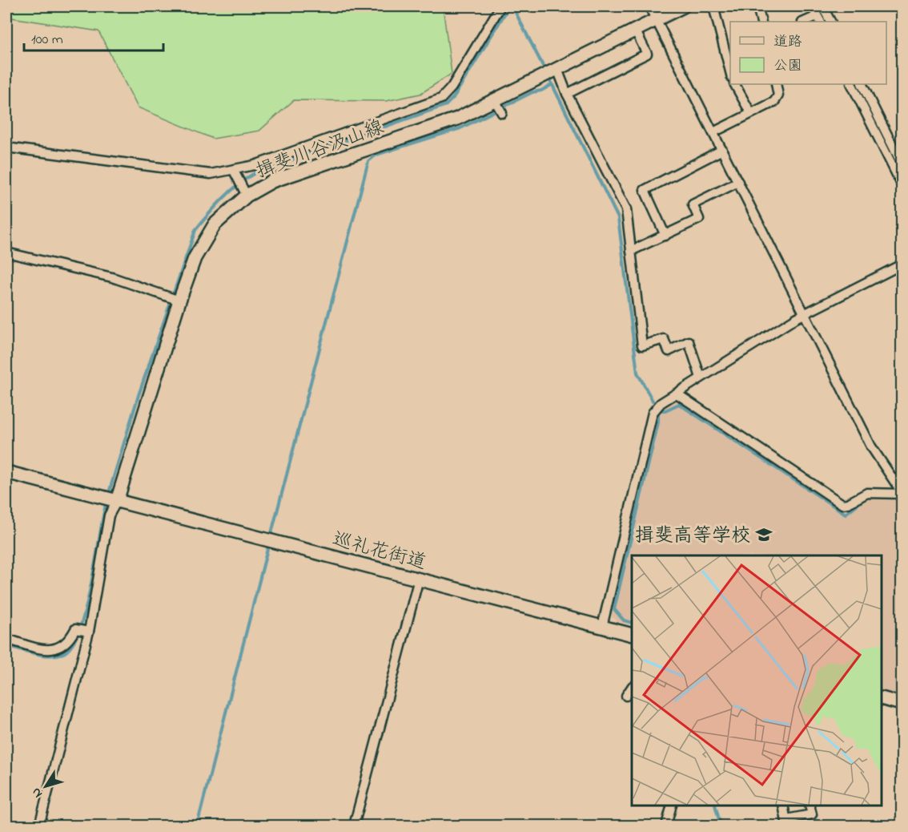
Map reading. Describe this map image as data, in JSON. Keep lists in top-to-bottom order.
{
  "streets": {
    "main road": ["揖斐川谷汲山線", "巡礼花街道"]
  },
  "crossings": [
    ["揖斐川谷汲山線", "巡礼花街道"]
  ],
  "places": {
    "school or university": ["揖斐高等学校"]
  },
  "legend": ["道路", "公園"],
  "scale_bar": "100 m",
  "north": "bottom left"
}
